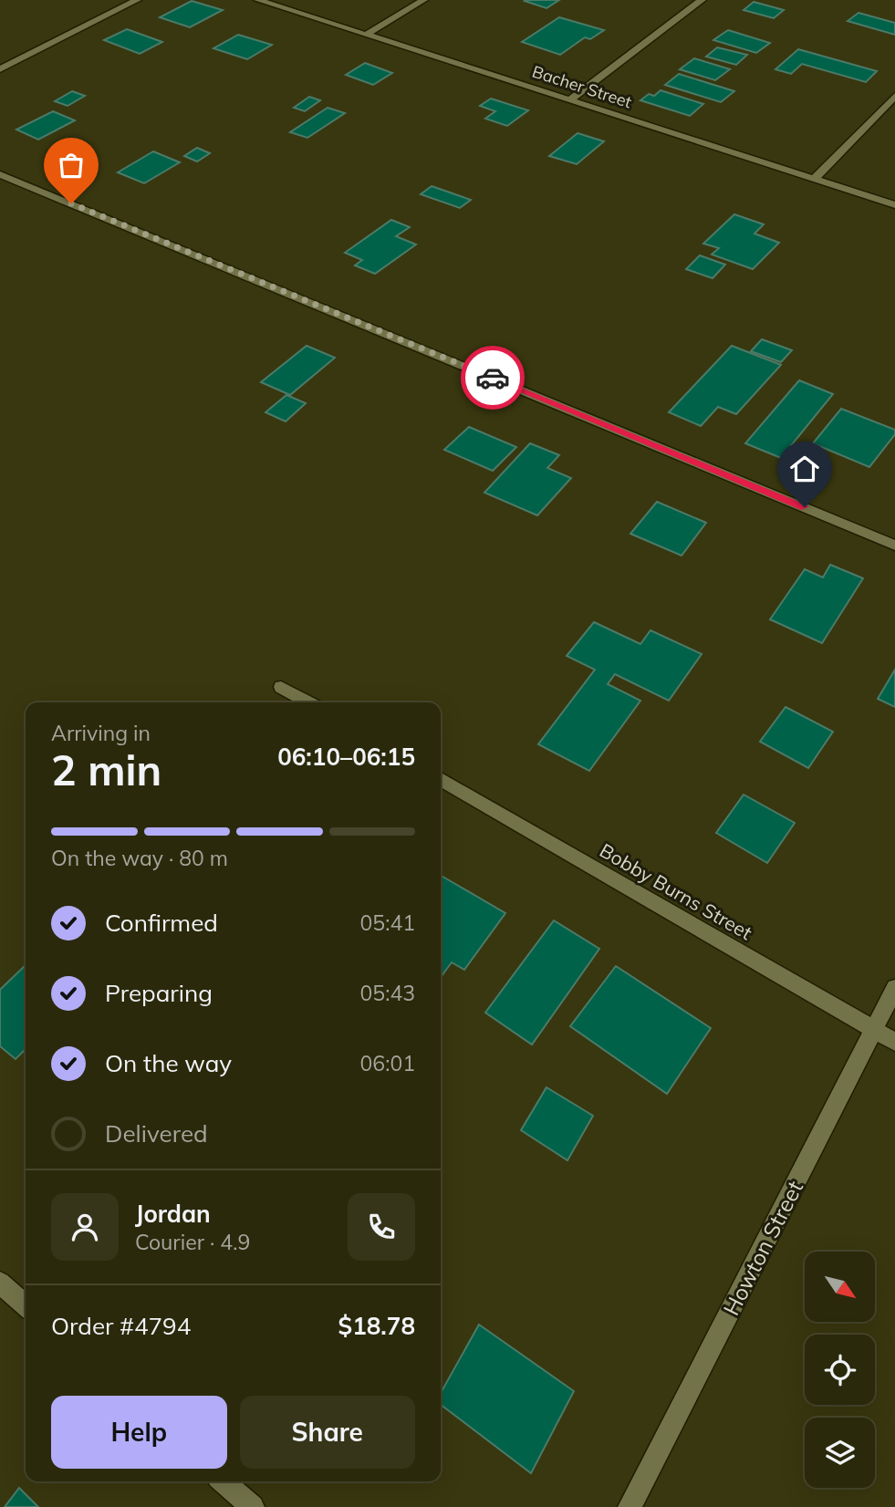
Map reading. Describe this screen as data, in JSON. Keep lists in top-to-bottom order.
{
  "streets": {
    "street": ["Bacher Street", "Bobby Burns Street", "Howton Street"]
  },
  "crossings": [
    ["Bobby Burns Street", "Howton Street"]
  ],
  "north": "bottom right",
  "page": {
    "heading": ["2 min", "Arriving in", "06:10–06:15"],
    "panel": [
      "Jordan",
      "Courier · 4.9",
      "Order #4794",
      "$18.78"
    ],
    "bar": "On the way · 80 m",
    "list": [
      ["Confirmed", "05:41"],
      ["Preparing", "05:43"],
      ["On the way", "06:01"],
      "Delivered"
    ],
    "buttons": ["Help", "Share"]
  }
}
